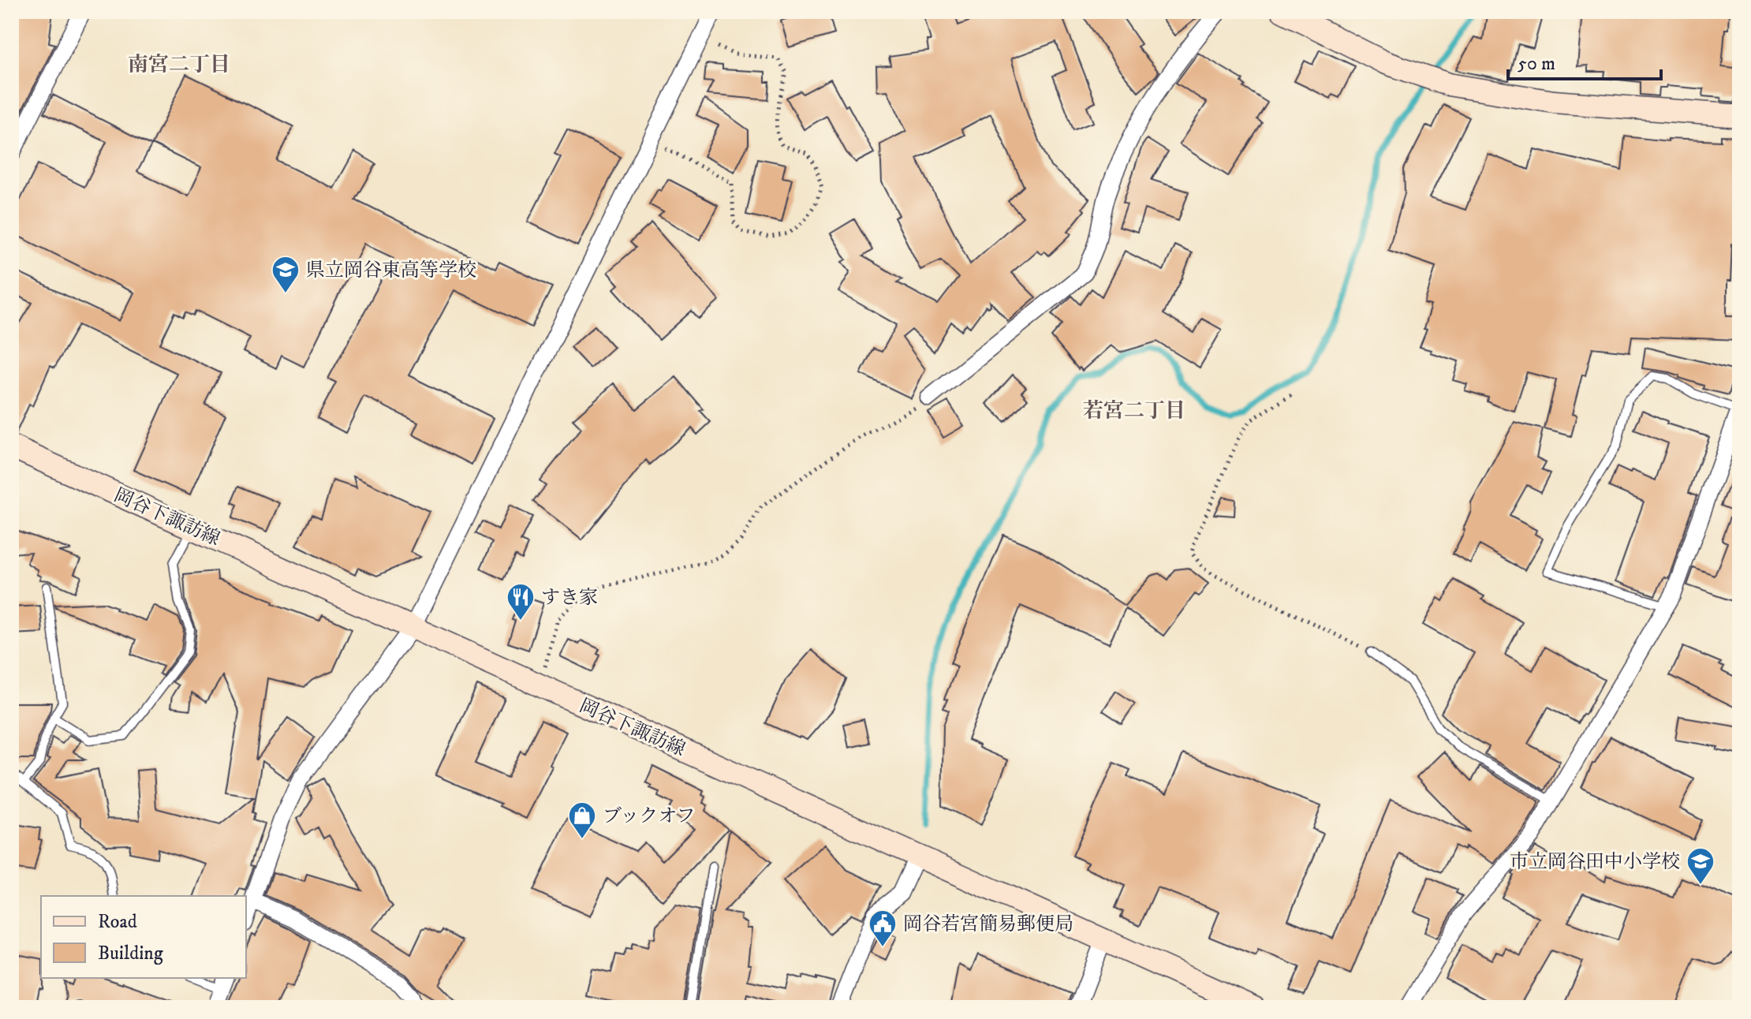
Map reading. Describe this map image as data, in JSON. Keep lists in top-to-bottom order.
{
  "streets": {
    "main road": ["岡谷下諏訪線"]
  },
  "districts": ["南宮二丁目", "若宮二丁目"],
  "places": {
    "school or university": ["県立岡谷東高等学校", "市立岡谷田中小学校"],
    "restaurant": ["すき家"],
    "shop": ["ブックオフ"],
    "public building": ["岡谷若宮簡易郵便局"]
  },
  "legend": ["Road", "Building"],
  "scale_bar": "50 m"
}
